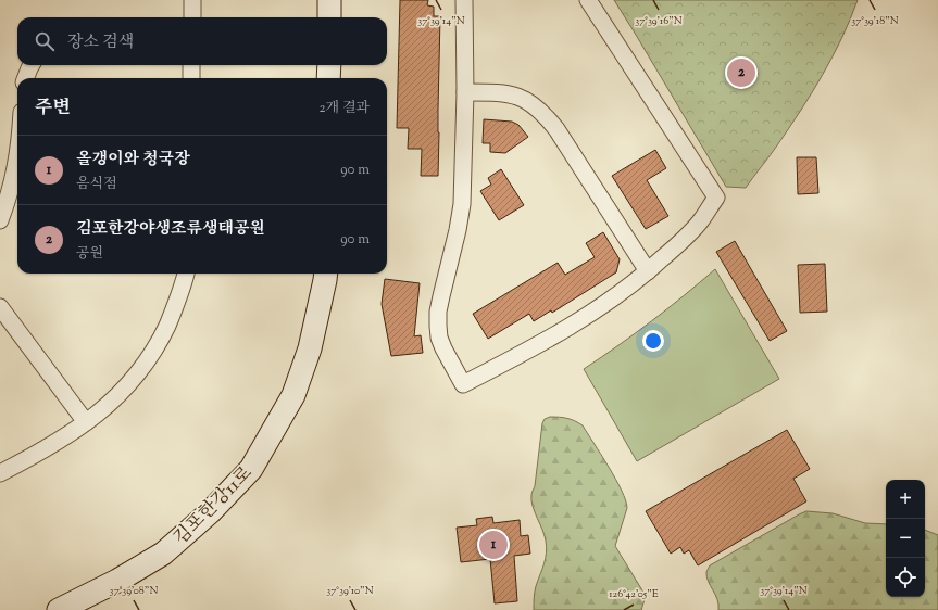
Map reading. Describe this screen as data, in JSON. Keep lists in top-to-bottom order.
{
  "streets": {
    "main road": ["김포한강11로"]
  },
  "page": {
    "search": "장소 검색",
    "pins": ["2", "1"],
    "heading": ["주변", "2개 결과"],
    "list": [
      {
        "mark": "1",
        "name": "올갱이와 청국장",
        "note": "음식점",
        "value": "90 m"
      },
      {
        "mark": "2",
        "name": "김포한강야생조류생태공원",
        "note": "공원",
        "value": "90 m"
      }
    ],
    "map_buttons": ["+", "−"]
  },
  "coordinates": [
    "37°39'16\"N",
    "37°39'14\"N",
    "37°39'18\"N",
    "37°39'08\"N",
    "37°39'10\"N",
    "126°42'05\"E"
  ]
}
